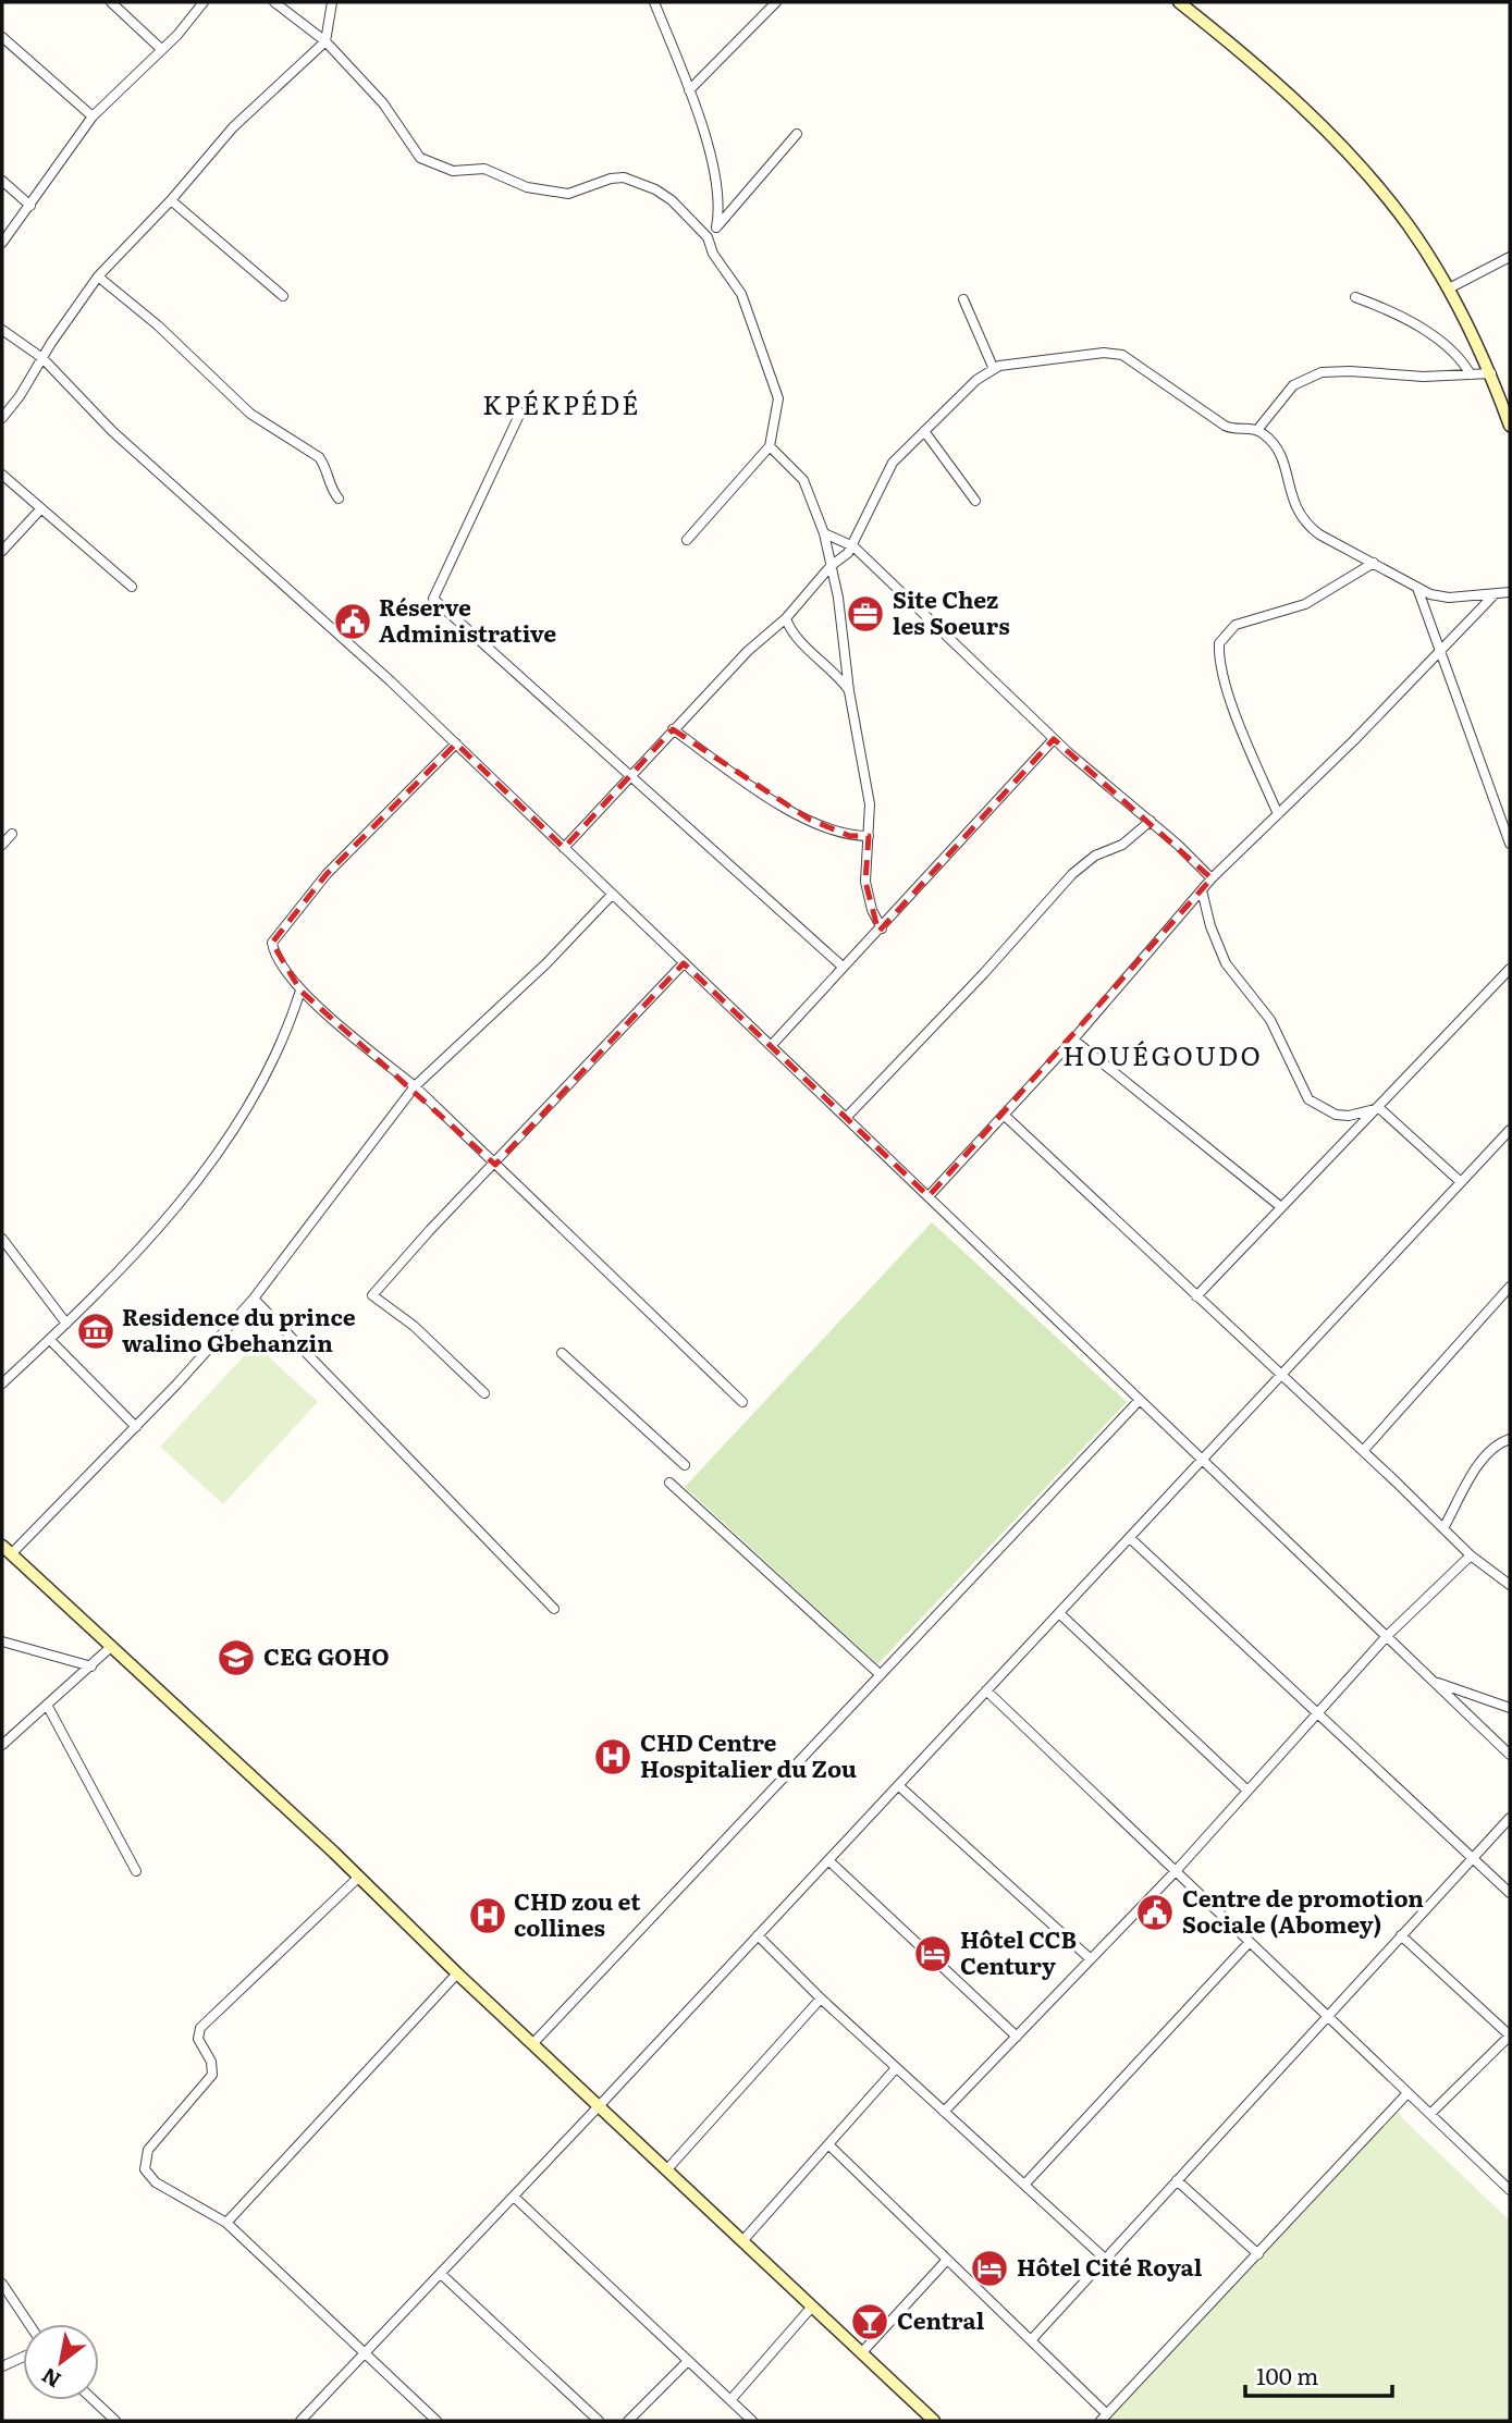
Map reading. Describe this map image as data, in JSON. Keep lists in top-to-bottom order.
{
  "districts": ["KPÉKPÉDÉ", "HOUÉGOUDO"],
  "places": {
    "office": ["Site Chez les Soeurs"],
    "public building": ["Réserve Administrative", "Centre de promotion Sociale (Abomey)"],
    "museum": ["Residence du prince walino Gbehanzin"],
    "school or university": ["CEG GOHO"],
    "hospital": ["CHD Centre Hospitalier du Zou", "CHD zou et collines"],
    "hotel": ["Hôtel CCB Century", "Hôtel Cité Royal"],
    "bar": ["Central"]
  },
  "scale_bar": "100 m",
  "north": "bottom left"
}
